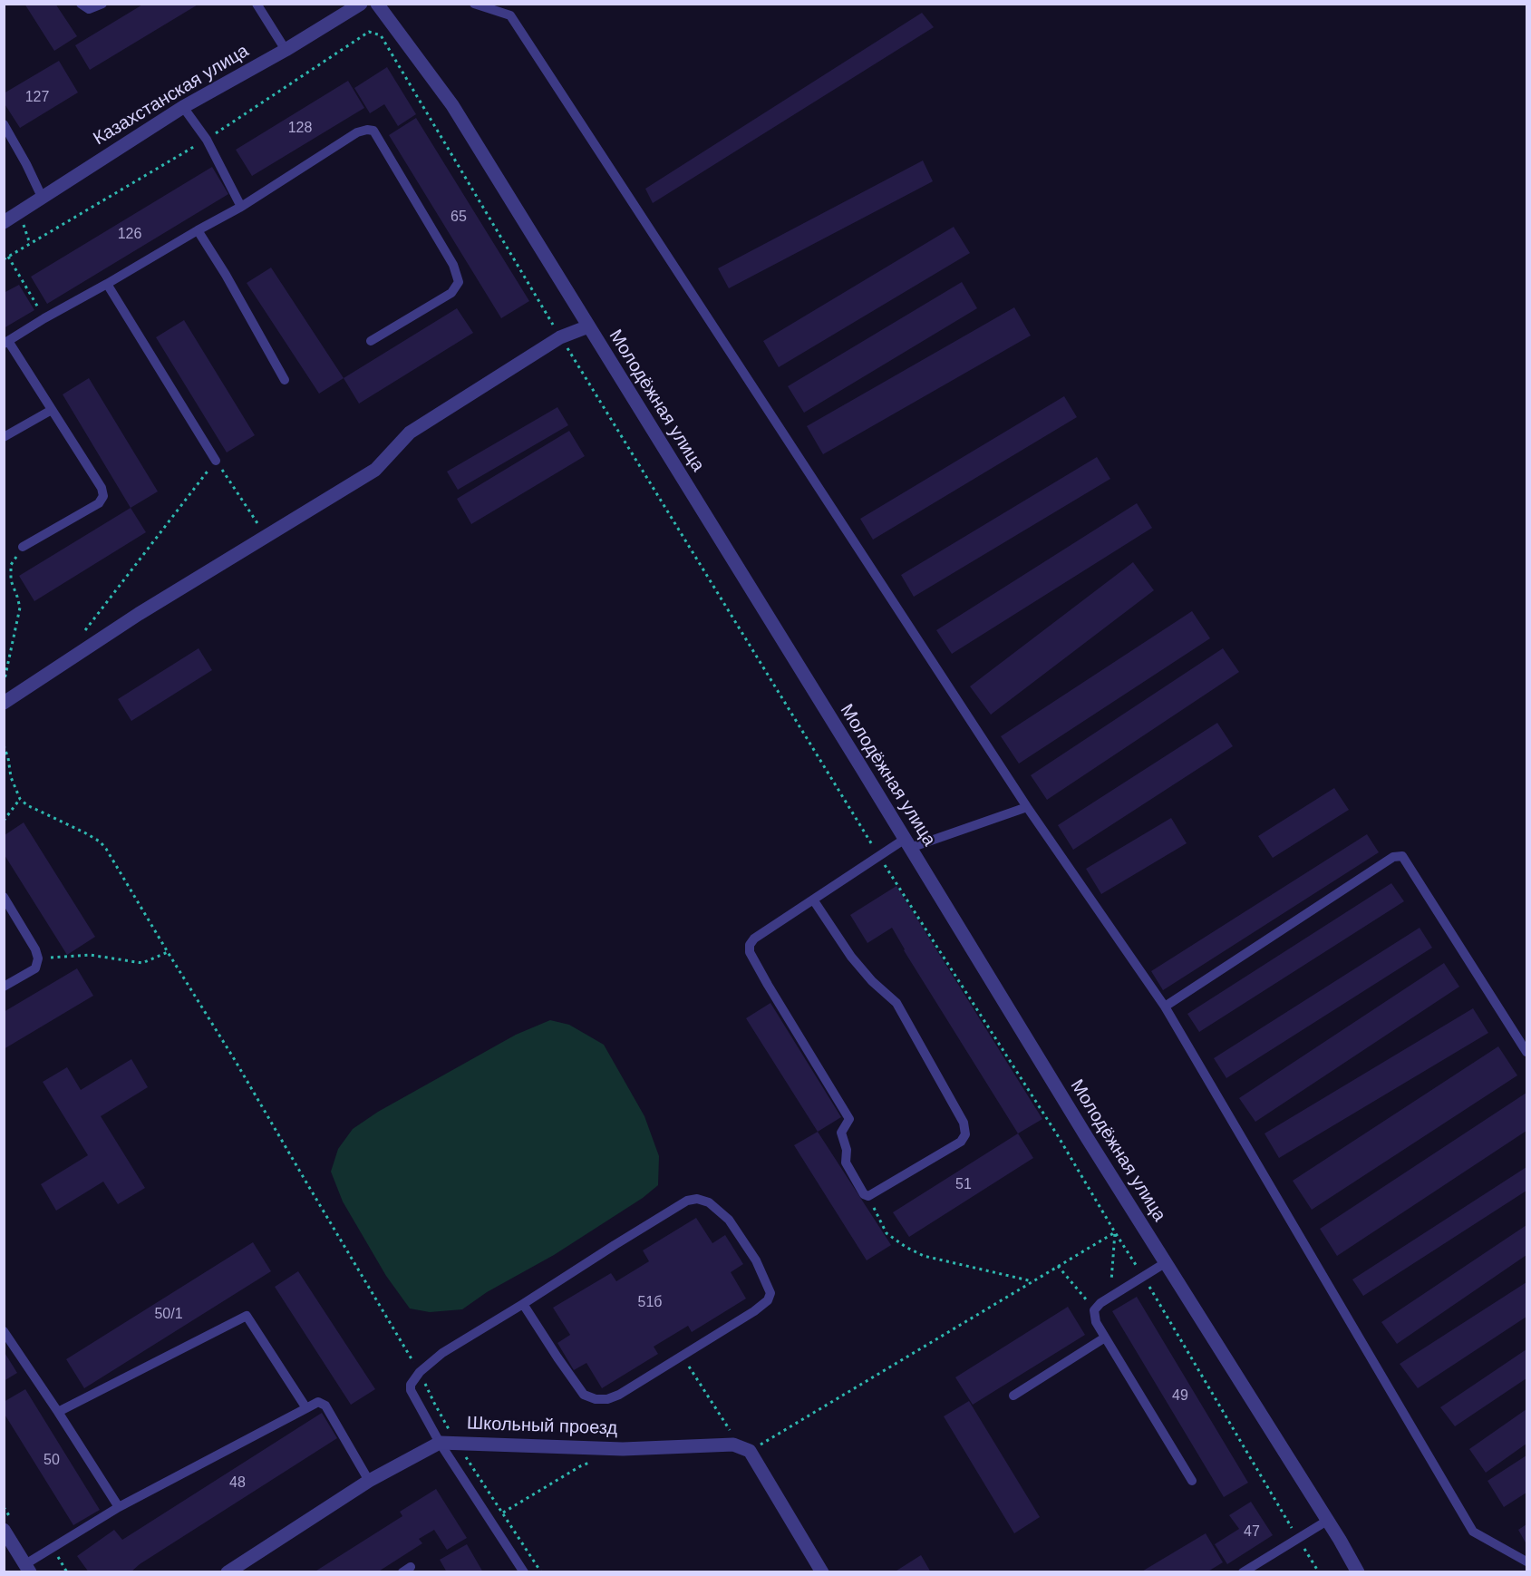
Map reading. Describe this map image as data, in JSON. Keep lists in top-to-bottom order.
{
  "streets": {
    "street": ["Казахстанская улица", "Молодёжная улица", "Школьный проезд"]
  },
  "house_numbers": [
    "127",
    "128",
    "65",
    "126",
    "51",
    "51б",
    "50/1",
    "49",
    "50",
    "48",
    "47"
  ]
}
